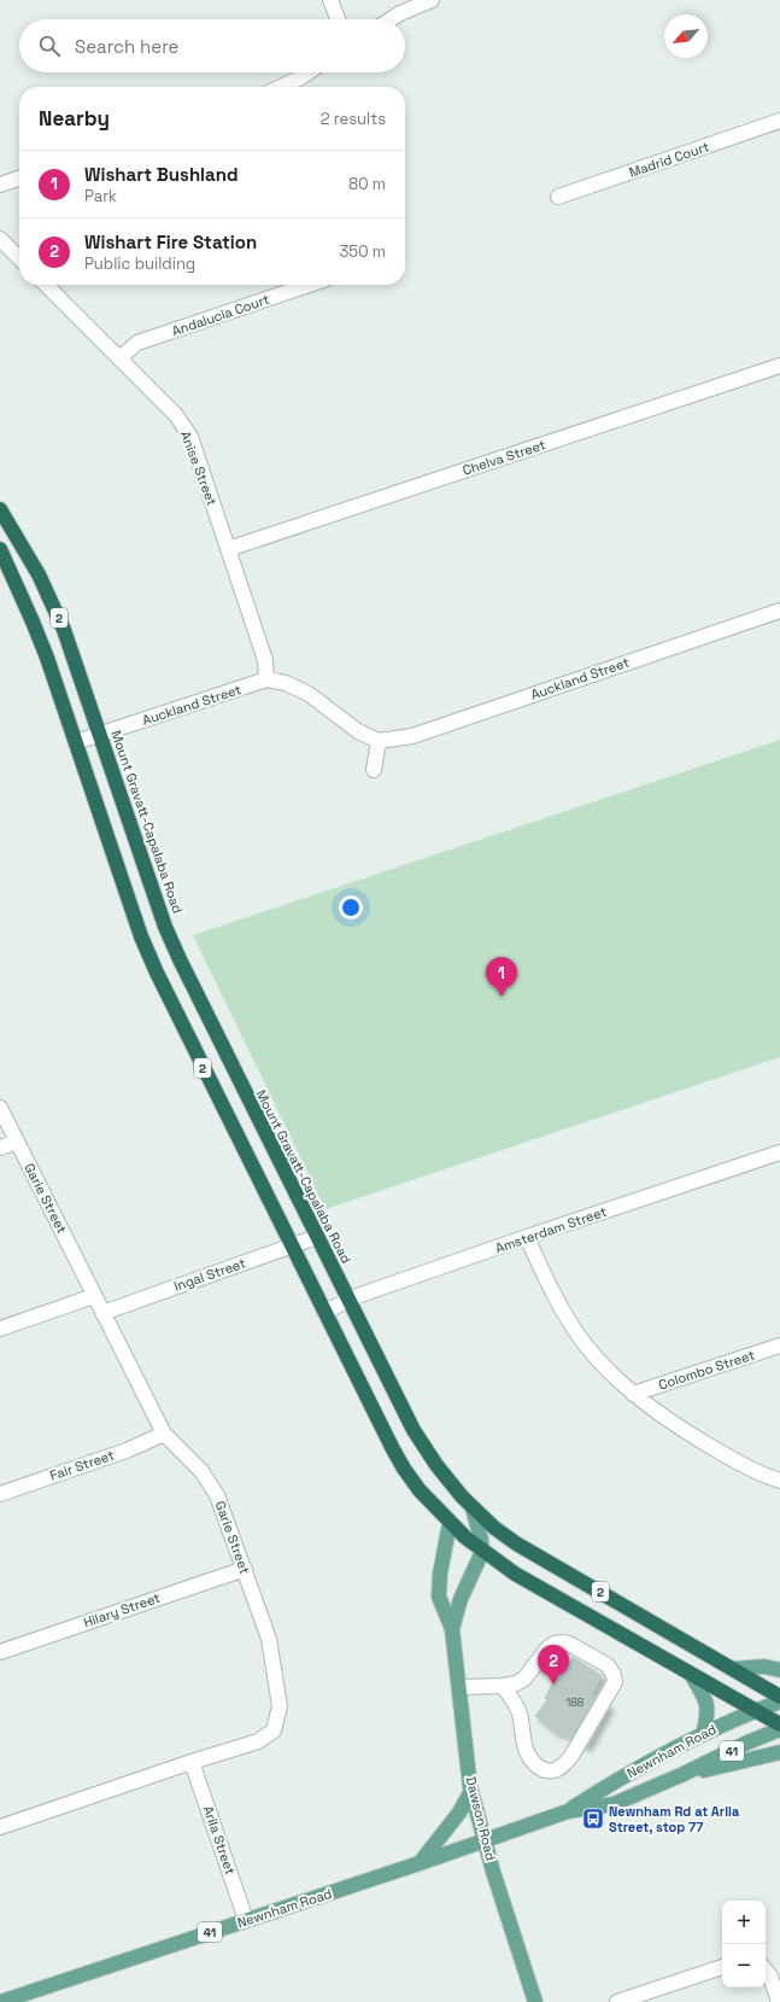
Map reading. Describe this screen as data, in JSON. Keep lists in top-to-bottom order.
{
  "streets": {
    "highway": ["2", "Mount Gravatt-Capalaba Road"],
    "main road": ["Newnham Road", "41", "Dawson Road"],
    "street": [
      "Madrid Court",
      "Andalucia Court",
      "Chelva Street",
      "Anise Street",
      "Auckland Street",
      "Garie Street",
      "Amsterdam Street",
      "Ingal Street",
      "Colombo Street",
      "Fair Street",
      "Hilary Street",
      "Arila Street"
    ]
  },
  "crossings": [
    ["Andalucia Court", "Anise Street"],
    ["Chelva Street", "Anise Street"],
    ["Anise Street", "Auckland Street"],
    ["2", "Auckland Street"],
    ["2", "Amsterdam Street"],
    ["2", "Ingal Street"],
    ["2", "Newnham Road"],
    ["2", "Dawson Road"],
    ["Auckland Street", "Mount Gravatt-Capalaba Road"],
    ["Mount Gravatt-Capalaba Road", "Amsterdam Street"],
    ["Mount Gravatt-Capalaba Road", "Ingal Street"],
    ["Garie Street", "Ingal Street"],
    ["Garie Street", "Fair Street"],
    ["Garie Street", "Hilary Street"],
    ["Garie Street", "Arila Street"],
    ["Newnham Road", "Dawson Road"],
    ["Newnham Road", "Arila Street"]
  ],
  "places": {
    "bus stop": ["Newnham Rd at Arila Street, stop 77"]
  },
  "house_numbers": ["188"],
  "north": "bottom left",
  "page": {
    "search": "Search here",
    "heading": ["Nearby", "2 results"],
    "list": [
      {
        "mark": "1",
        "name": "Wishart Bushland",
        "note": "Park",
        "value": "80 m"
      },
      {
        "mark": "2",
        "name": "Wishart Fire Station",
        "note": "Public building",
        "value": "350 m"
      }
    ],
    "pins": ["1", "2"],
    "map_buttons": ["+", "−"]
  }
}
